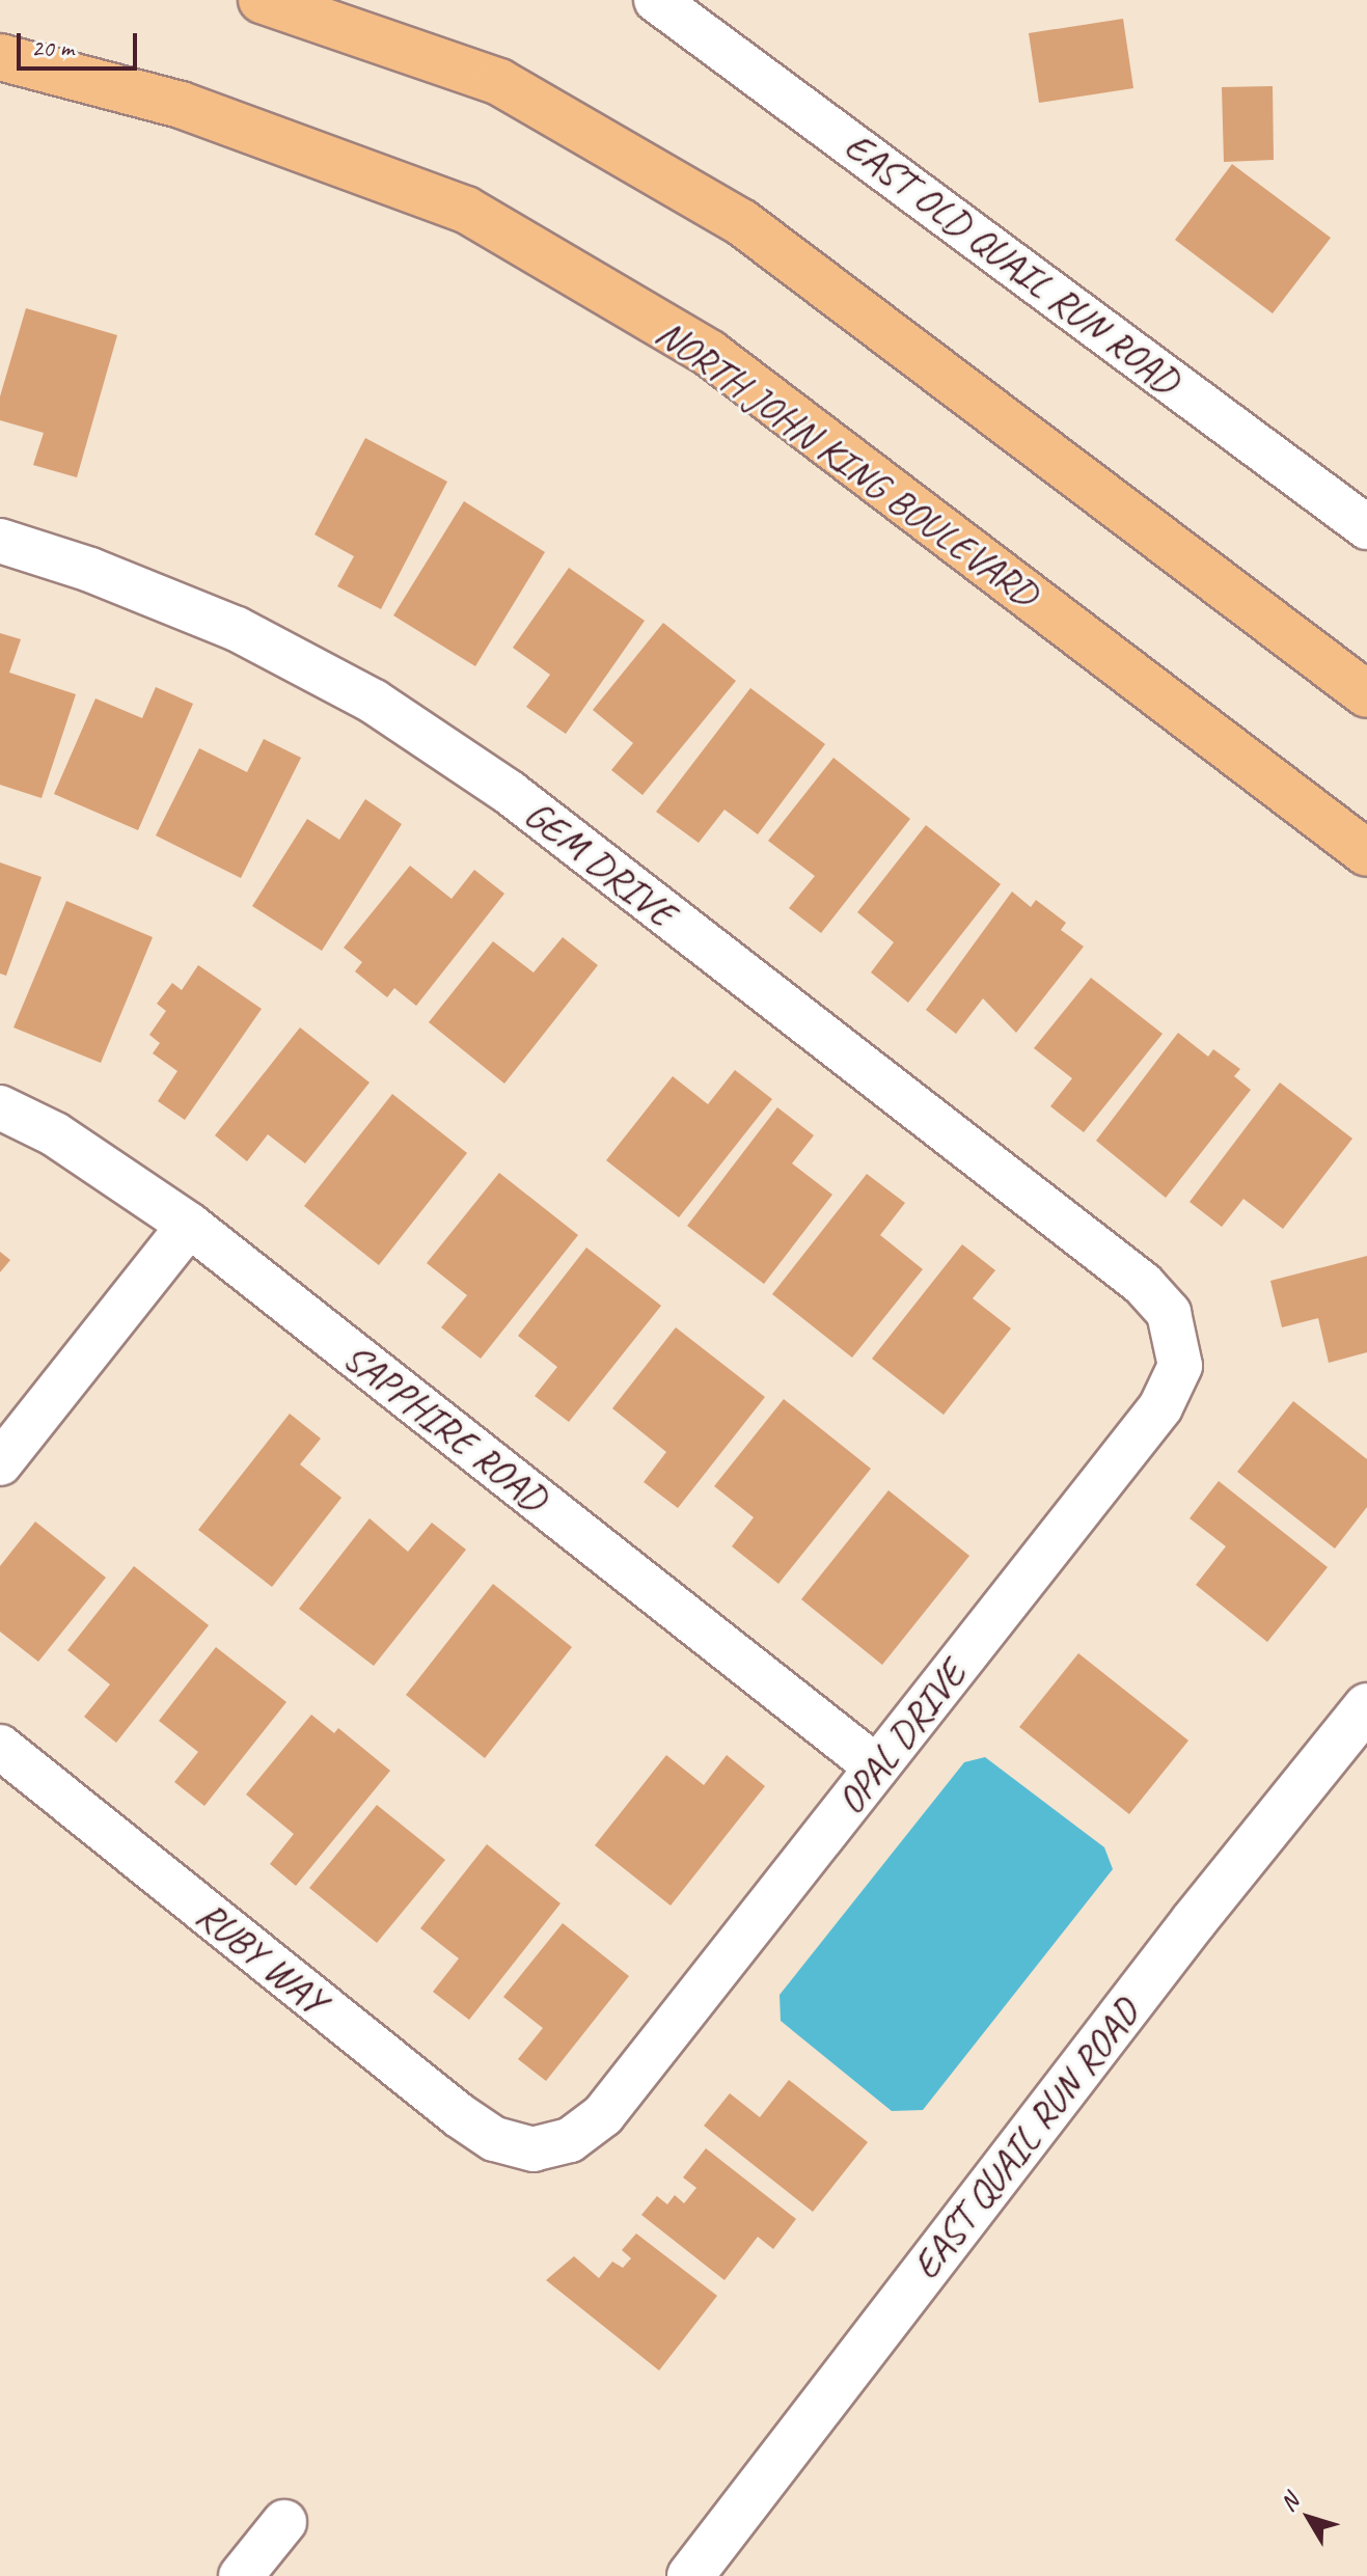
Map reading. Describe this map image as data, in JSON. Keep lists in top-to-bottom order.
{
  "streets": {
    "main road": ["NORTH JOHN KING BOULEVARD"],
    "street": [
      "EAST OLD QUAIL RUN ROAD",
      "GEM DRIVE",
      "SAPPHIRE ROAD",
      "OPAL DRIVE",
      "RUBY WAY",
      "EAST QUAIL RUN ROAD"
    ]
  },
  "crossings": [
    ["GEM DRIVE", "OPAL DRIVE"],
    ["SAPPHIRE ROAD", "OPAL DRIVE"],
    ["OPAL DRIVE", "RUBY WAY"]
  ],
  "scale_bar": "20 m",
  "north": "top left"
}
